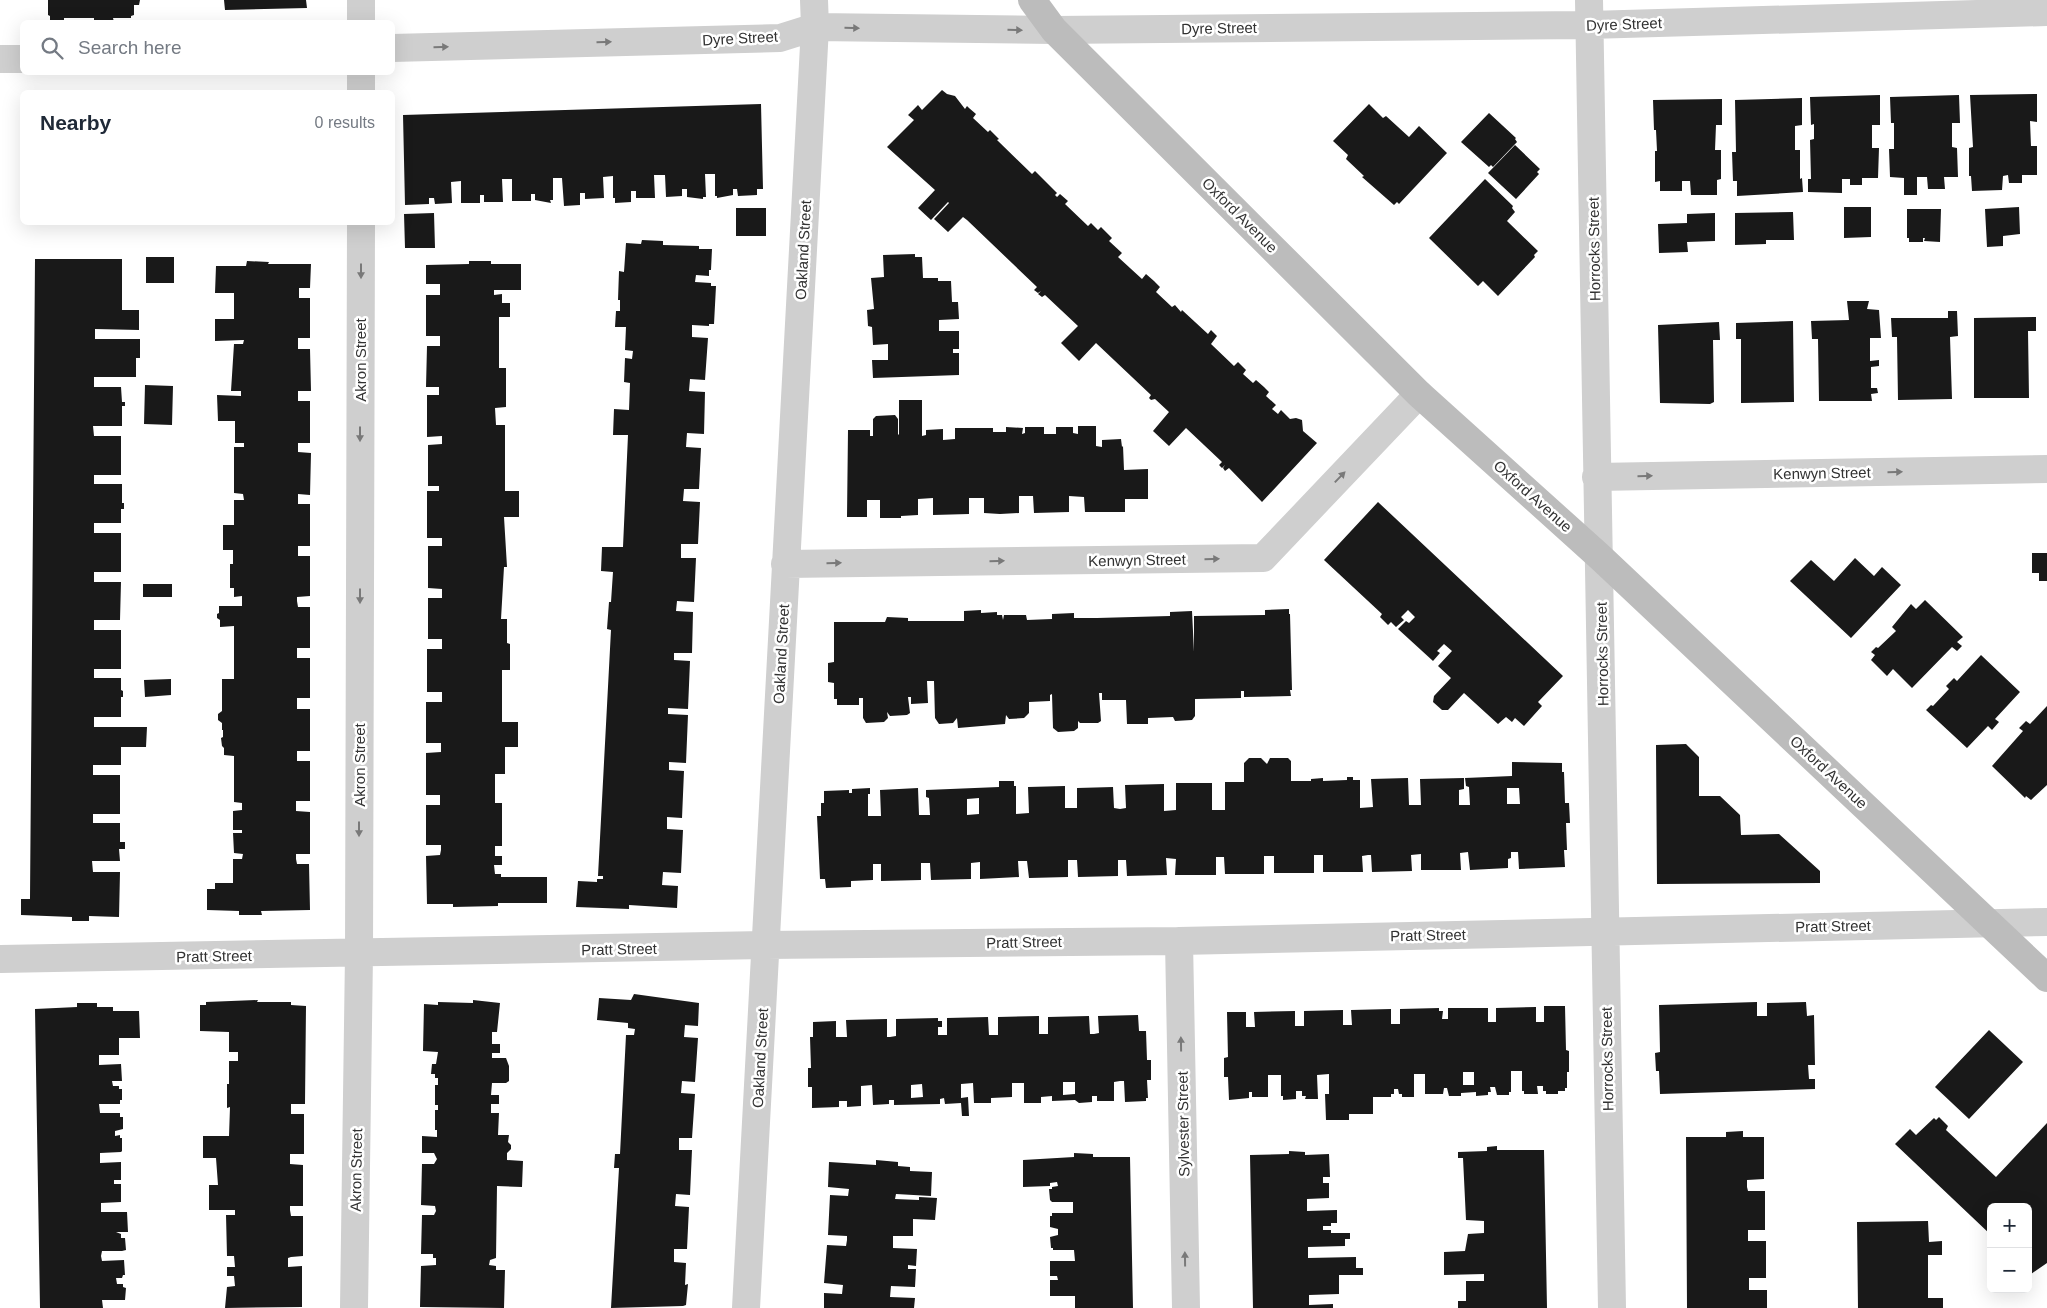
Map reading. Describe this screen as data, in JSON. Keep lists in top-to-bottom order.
{
  "streets": {
    "street": [
      "Dyre Street",
      "Oxford Avenue",
      "Horrocks Street",
      "Oakland Street",
      "Akron Street",
      "Kenwyn Street",
      "Pratt Street",
      "Sylvester Street"
    ]
  },
  "crossings": [
    ["Dyre Street", "Oxford Avenue"],
    ["Dyre Street", "Horrocks Street"],
    ["Dyre Street", "Oakland Street"],
    ["Oxford Avenue", "Horrocks Street"],
    ["Oxford Avenue", "Kenwyn Street"],
    ["Oxford Avenue", "Pratt Street"],
    ["Horrocks Street", "Kenwyn Street"],
    ["Horrocks Street", "Pratt Street"],
    ["Oakland Street", "Kenwyn Street"],
    ["Oakland Street", "Pratt Street"],
    ["Akron Street", "Pratt Street"],
    ["Pratt Street", "Sylvester Street"]
  ],
  "one_way": [
    "Dyre Street",
    "Akron Street",
    "Kenwyn Street",
    "Sylvester Street"
  ],
  "page": {
    "search": "Search here",
    "heading": ["Nearby", "0 results"],
    "map_buttons": ["+", "−"]
  }
}
